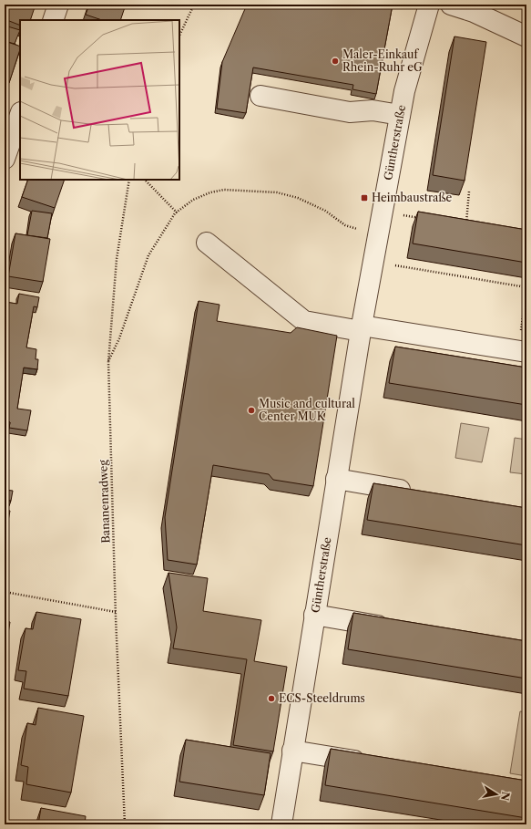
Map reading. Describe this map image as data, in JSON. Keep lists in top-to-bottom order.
{
  "streets": {
    "street": ["Güntherstraße"],
    "path": ["Bananenradweg"]
  },
  "places": {
    "other": ["Maler-Einkauf Rhein-Ruhr eG", "Music and cultural Center MUK", "ECS-Steeldrums"],
    "transit": ["Heimbaustraße"]
  },
  "north": "right"
}
